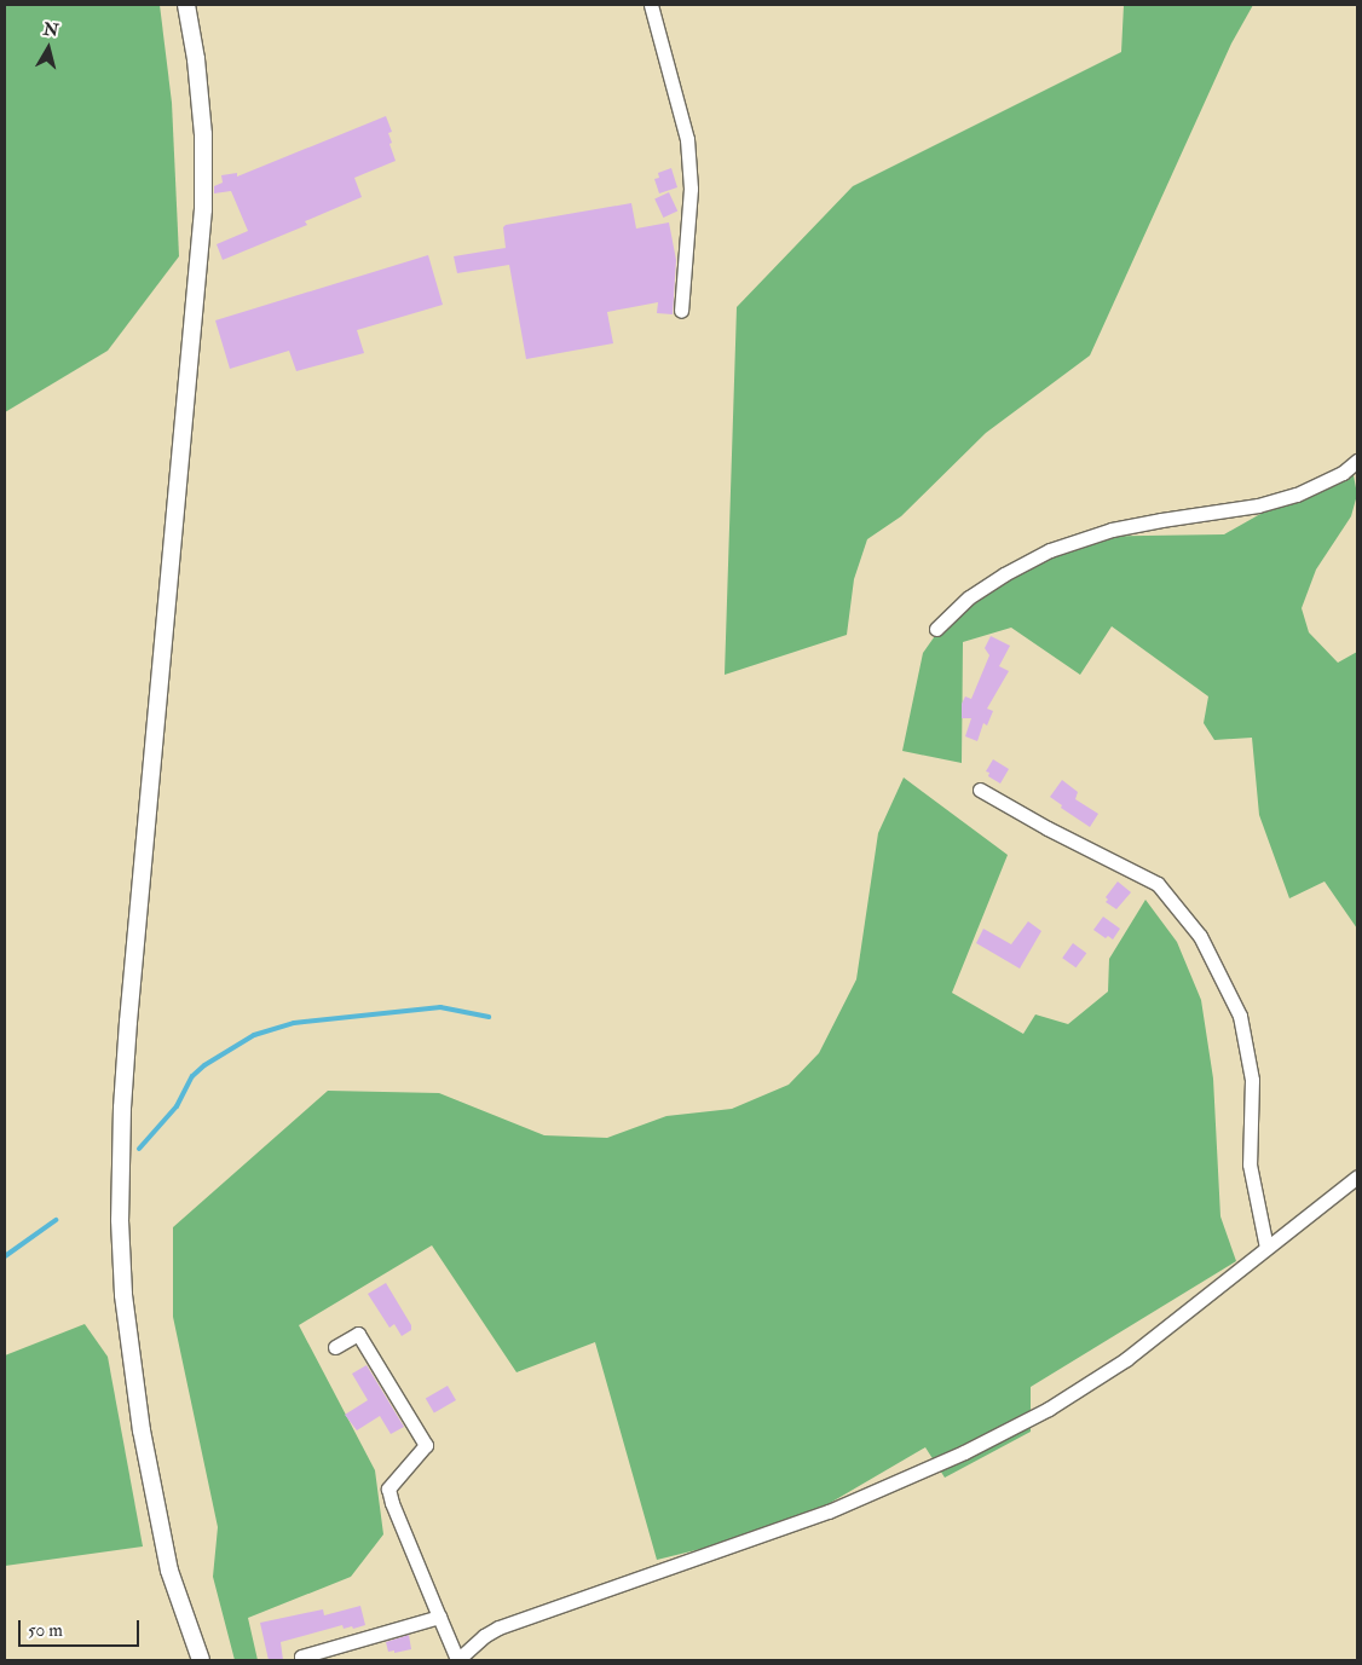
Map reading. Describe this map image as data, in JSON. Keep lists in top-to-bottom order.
{
  "scale_bar": "50 m",
  "north": "top"
}
